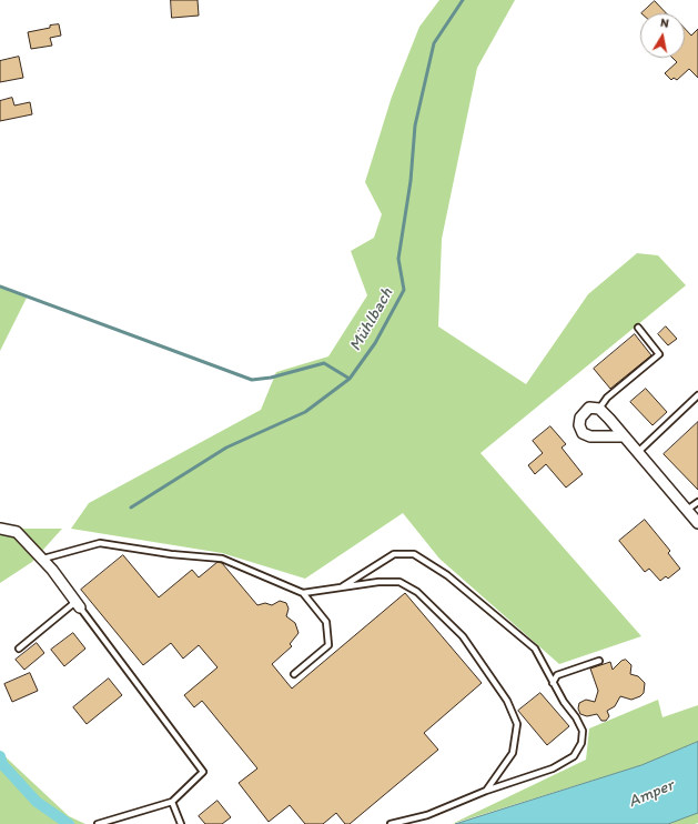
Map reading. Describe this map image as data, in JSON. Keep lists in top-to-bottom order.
{
  "water": ["Mühlbach", "Amper"],
  "north": "top"
}
